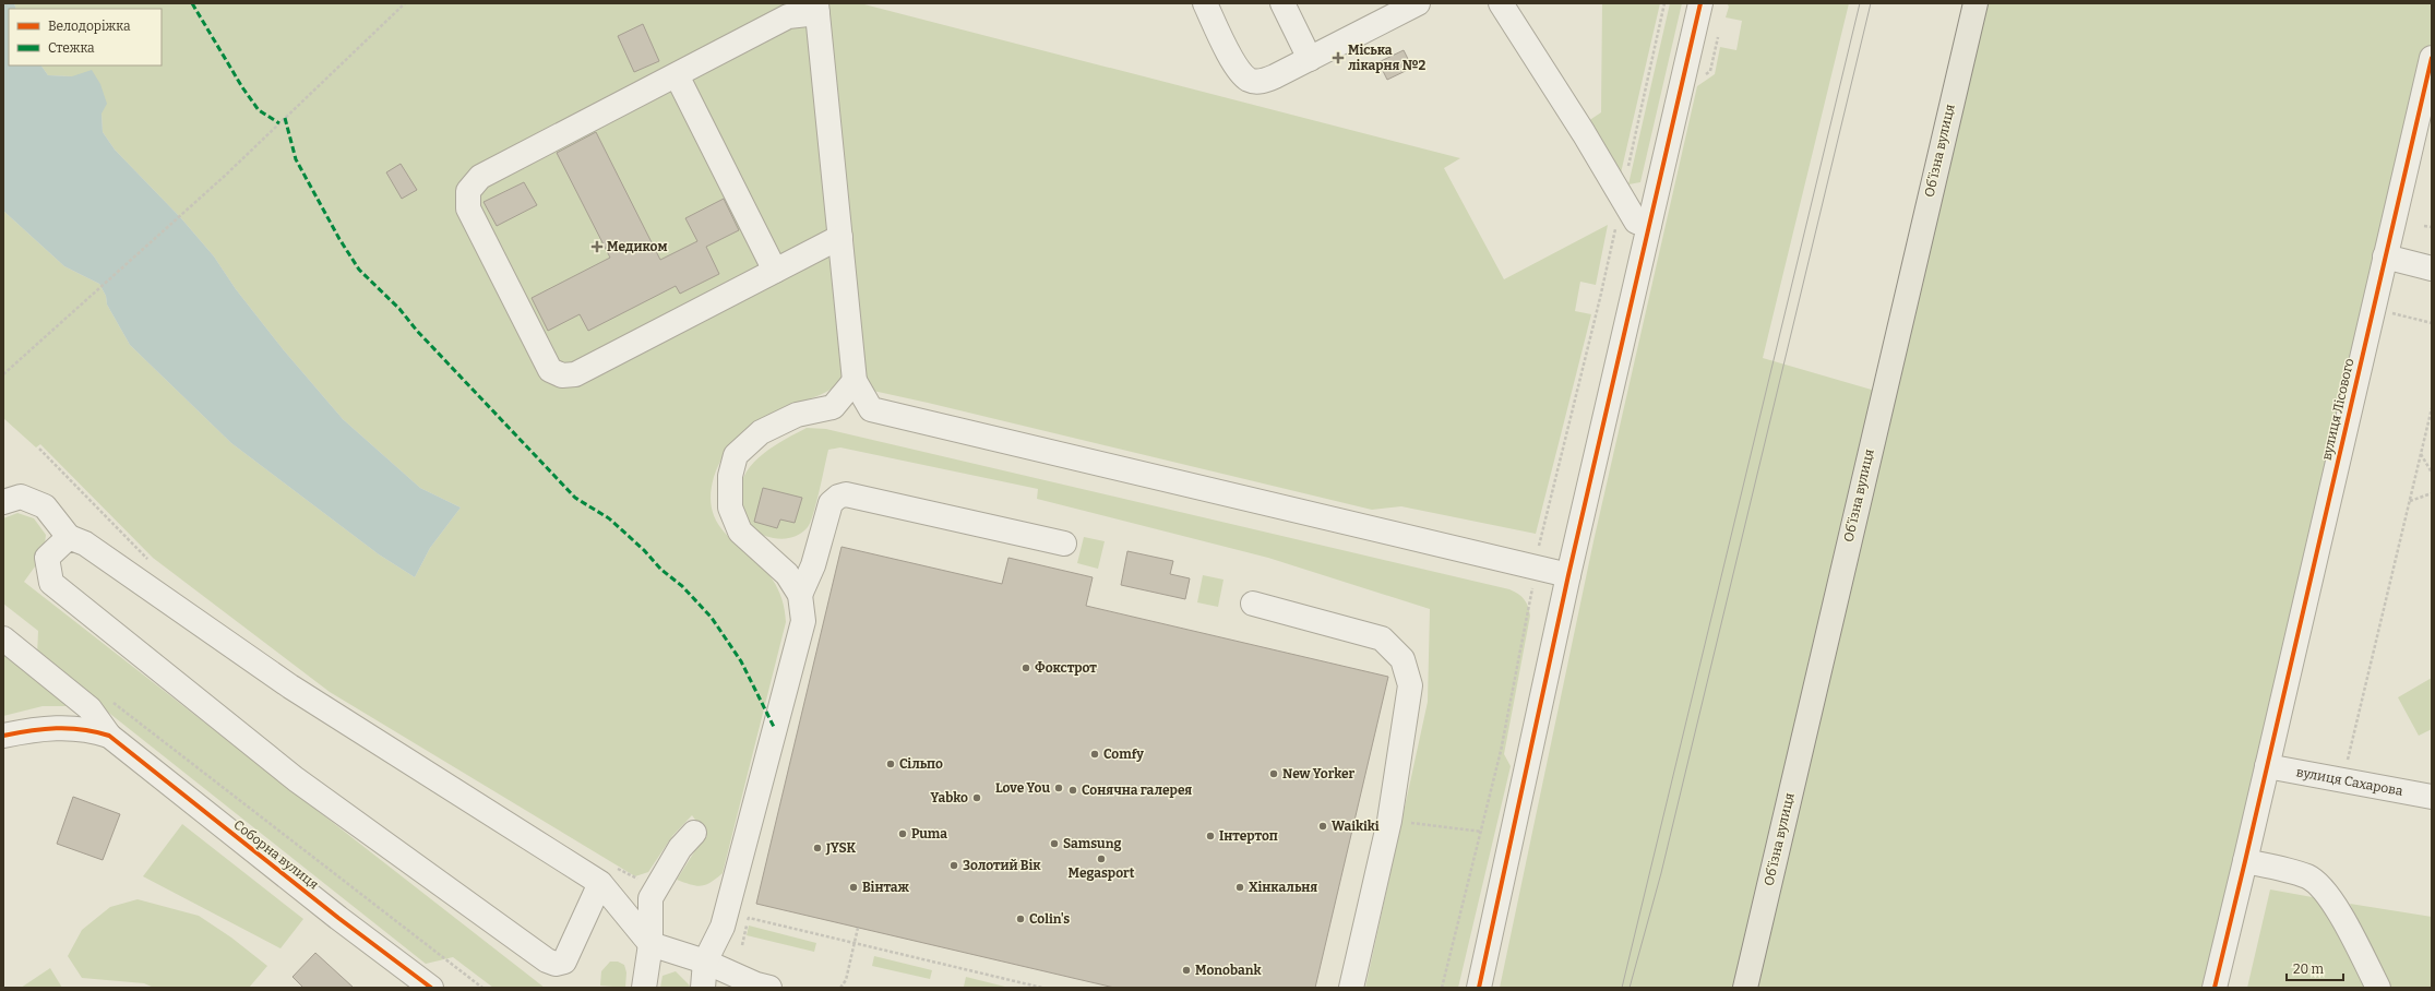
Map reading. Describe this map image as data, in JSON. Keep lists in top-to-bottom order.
{
  "streets": {
    "main road": ["Обʼїзна вулиця"],
    "street": ["вулиця Лісового", "вулиця Сахарова", "Соборна вулиця"]
  },
  "crossings": [
    ["вулиця Лісового", "вулиця Сахарова"]
  ],
  "places": {
    "health": ["Міська лікарня №2", "Медиком"],
    "other": [
      "Фокстрот",
      "Comfy",
      "Сільпо",
      "New Yorker",
      "Love You",
      "Сонячна галерея",
      "Yabko",
      "Waikiki",
      "Puma",
      "Інтертоп",
      "Samsung",
      "JYSK",
      "Megasport",
      "Золотий Вік",
      "Вінтаж",
      "Хінкальня",
      "Colin's",
      "Monobank"
    ]
  },
  "legend": ["Велодоріжка", "Стежка"],
  "scale_bar": "20 m"
}
